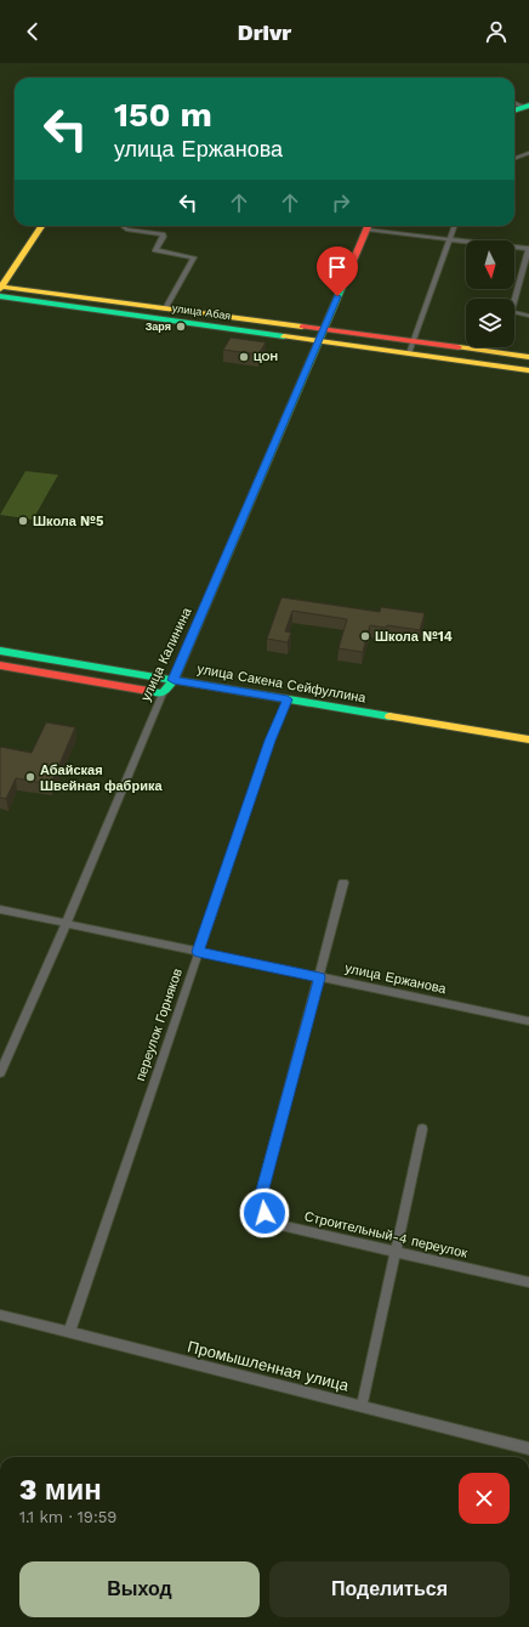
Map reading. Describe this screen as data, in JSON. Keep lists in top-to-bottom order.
{
  "streets": {
    "street": [
      "улица Абая",
      "улица Калинина",
      "улица Сакена Сейфуллина",
      "улица Ержанова",
      "переулок Горняков",
      "Строительный-4 переулок",
      "Промышленная улица"
    ]
  },
  "crossings": [
    ["улица Абая", "улица Калинина"],
    ["улица Калинина", "улица Сакена Сейфуллина"],
    ["улица Калинина", "улица Ержанова"],
    ["улица Сакена Сейфуллина", "переулок Горняков"],
    ["улица Ержанова", "переулок Горняков"],
    ["улица Ержанова", "Строительный-4 переулок"],
    ["переулок Горняков", "Промышленная улица"]
  ],
  "places": [
    "Заря",
    "ЦОН",
    "Школа №5",
    "Школа №14",
    "Абайская Швейная фабрика"
  ],
  "north": "bottom",
  "page": {
    "header": "Drivr",
    "turn": ["150 m", "улица Ержанова"],
    "heading": ["3 мин", "1.1 km · 19:59"],
    "buttons": ["Выход", "Поделиться"]
  }
}
